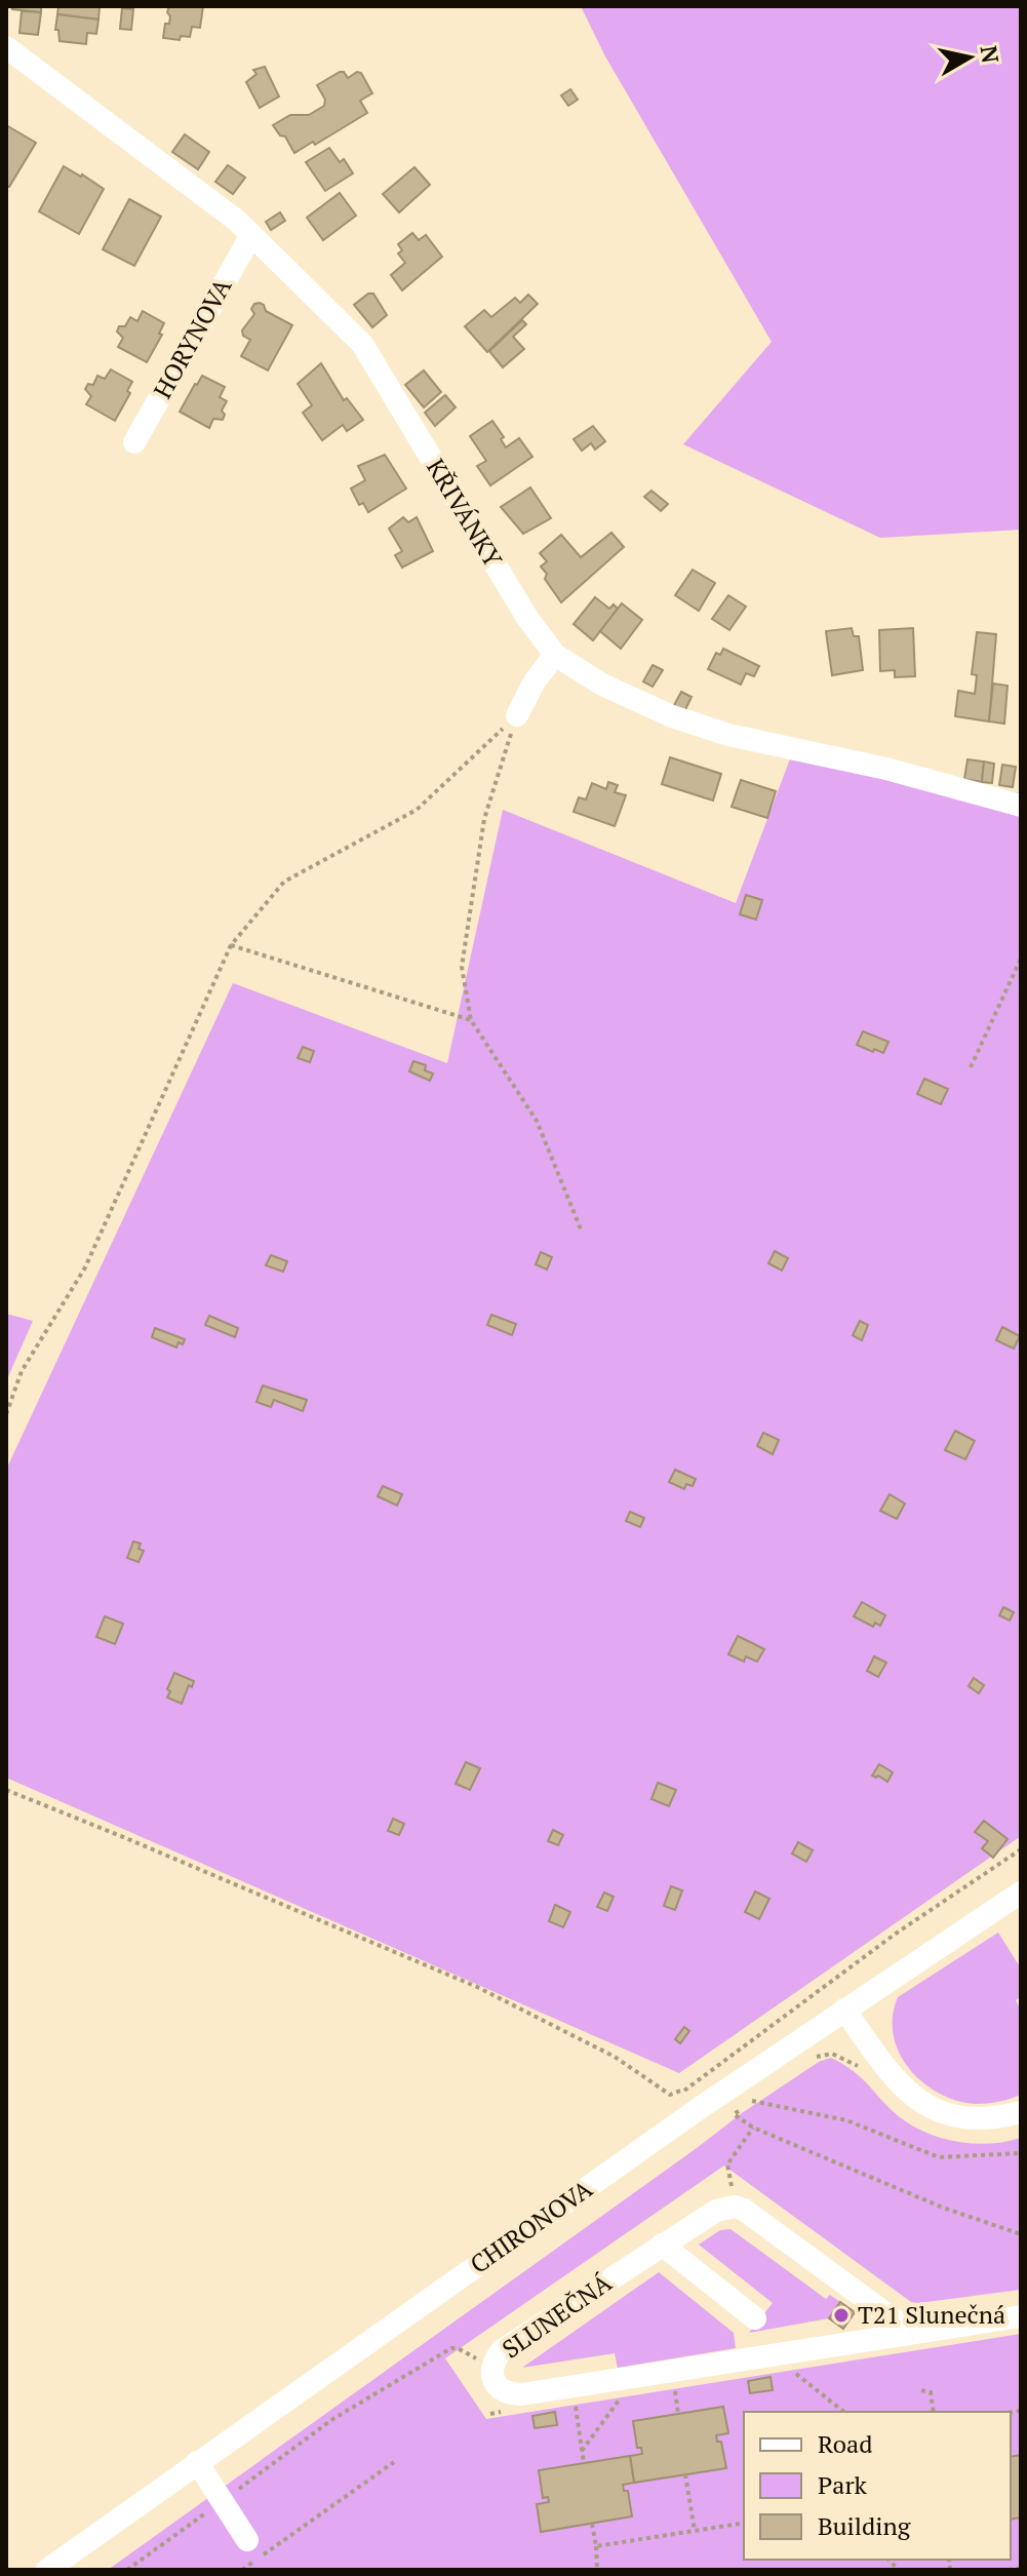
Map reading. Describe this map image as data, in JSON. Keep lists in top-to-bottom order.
{
  "streets": {
    "street": [
      "HORYNOVA",
      "KŘIVÁNKY",
      "CHIRONOVA",
      "SLUNEČNÁ"
    ]
  },
  "crossings": [
    ["HORYNOVA", "KŘIVÁNKY"]
  ],
  "places": ["T21 Slunečná"],
  "legend": ["Road", "Park", "Building"],
  "north": "right"
}
